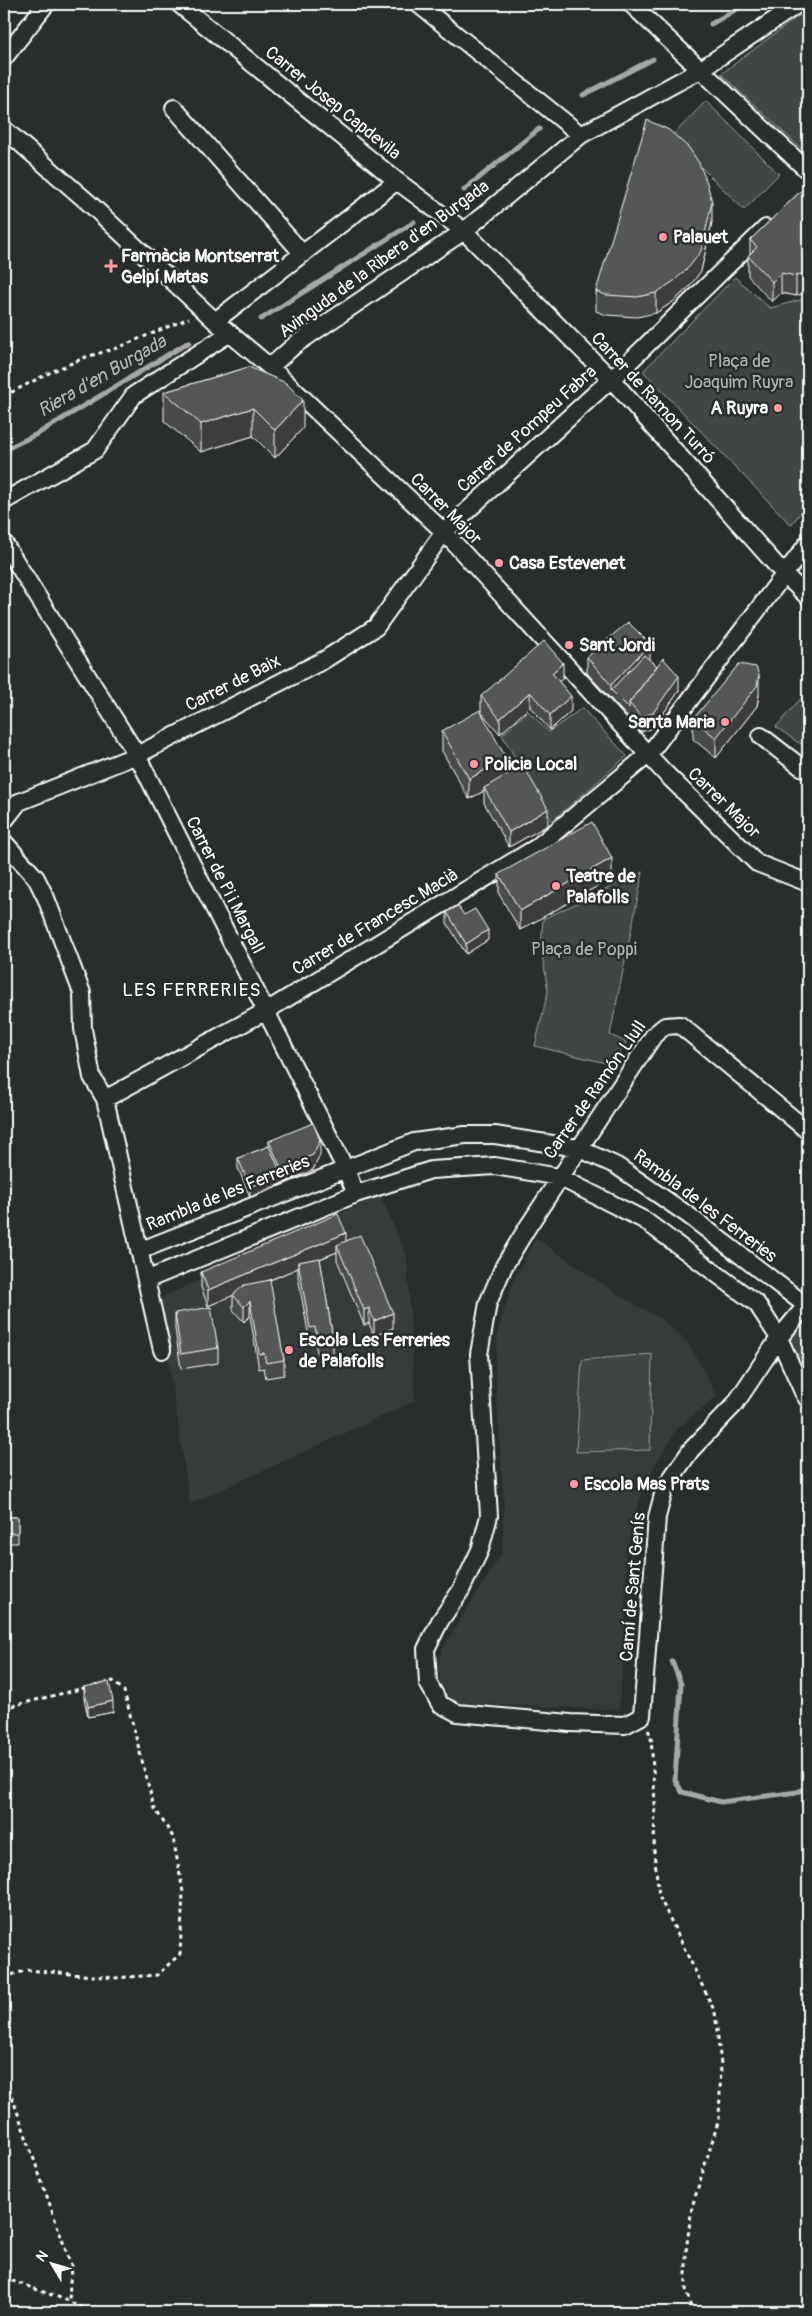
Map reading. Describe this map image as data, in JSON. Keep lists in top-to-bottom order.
{
  "streets": {
    "street": [
      "Carrer Josep Capdevila",
      "Avinguda de la Ribera d'en Burgada",
      "Carrer de Ramon Turró",
      "Carrer de Pompeu Fabra",
      "Carrer Major",
      "Carrer de Baix",
      "Carrer de Pi i Margall",
      "Carrer de Francesc Macià",
      "Carrer de Ramón Llull",
      "Rambla de les Ferreries",
      "Camí de Sant Genís"
    ]
  },
  "crossings": [
    ["Carrer Josep Capdevila", "Avinguda de la Ribera d'en Burgada"],
    ["Carrer Josep Capdevila", "Carrer de Ramon Turró"],
    ["Avinguda de la Ribera d'en Burgada", "Carrer de Ramon Turró"],
    ["Avinguda de la Ribera d'en Burgada", "Carrer Major"],
    ["Carrer de Ramon Turró", "Carrer de Pompeu Fabra"],
    ["Carrer de Ramon Turró", "Carrer de Francesc Macià"],
    ["Carrer de Pompeu Fabra", "Carrer Major"],
    ["Carrer de Pompeu Fabra", "Carrer de Baix"],
    ["Carrer Major", "Carrer de Baix"],
    ["Carrer Major", "Carrer de Francesc Macià"],
    ["Carrer de Baix", "Carrer de Pi i Margall"],
    ["Carrer de Pi i Margall", "Carrer de Francesc Macià"],
    ["Carrer de Pi i Margall", "Rambla de les Ferreries"],
    ["Carrer de Ramón Llull", "Rambla de les Ferreries"],
    ["Carrer de Ramón Llull", "Camí de Sant Genís"],
    ["Rambla de les Ferreries", "Camí de Sant Genís"]
  ],
  "districts": ["LES FERRERIES"],
  "water": ["Riera d'en Burgada"],
  "parks": ["Plaça de Joaquim Ruyra", "Plaça de Poppi"],
  "places": {
    "other": [
      "Palauet",
      "A Ruyra",
      "Casa Estevenet",
      "Sant Jordi",
      "Santa Maria",
      "Policia Local",
      "Teatre de Palafolls",
      "Escola Les Ferreries de Palafolls",
      "Escola Mas Prats"
    ],
    "health": ["Farmàcia Montserrat Gelpí Matas"]
  },
  "north": "top left"
}
